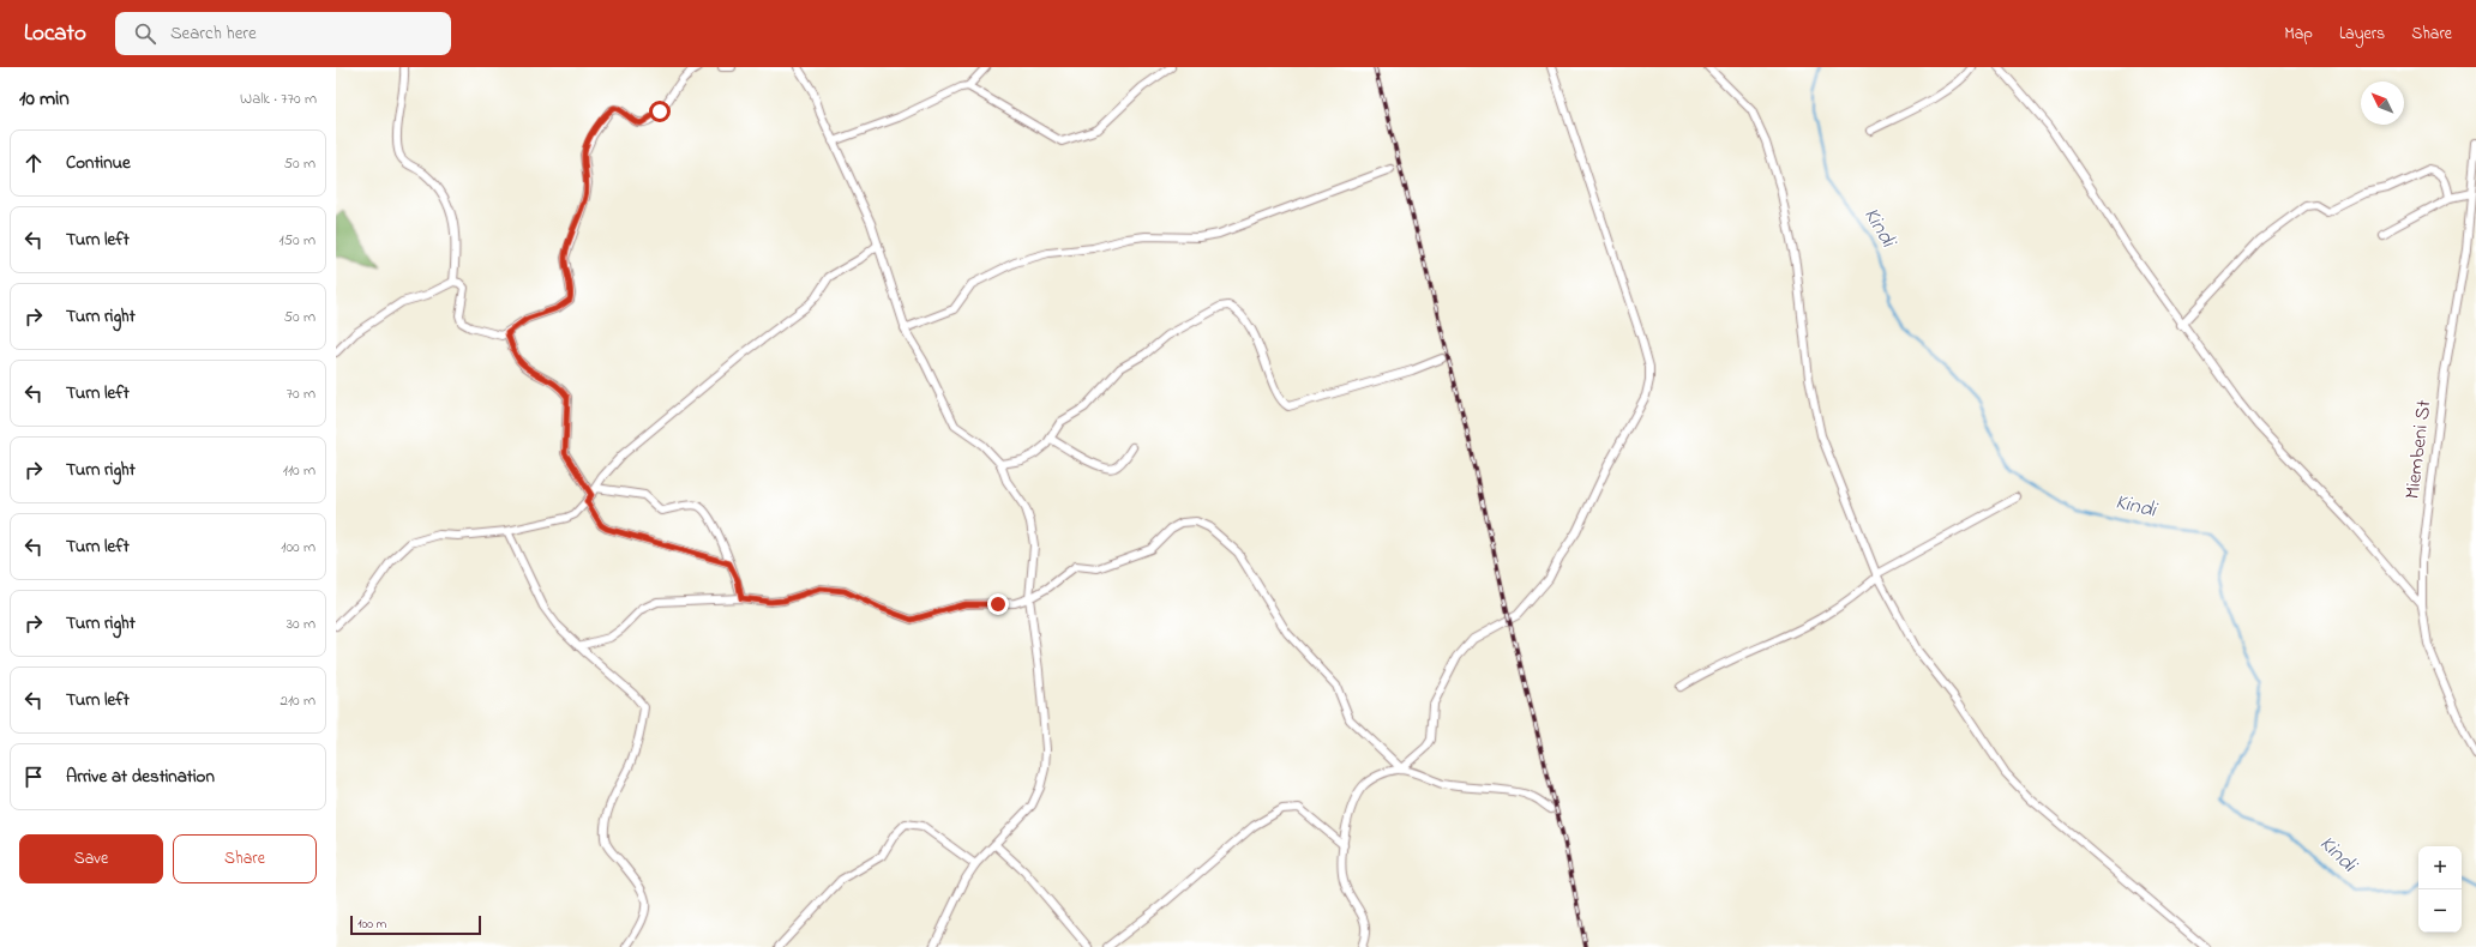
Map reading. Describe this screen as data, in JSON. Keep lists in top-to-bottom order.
{
  "streets": {
    "street": ["Miembeni St"]
  },
  "water": ["Kindi"],
  "scale_bar": "100 m",
  "north": "top left",
  "page": {
    "header": "Locato",
    "search": "Search here",
    "nav": ["Map", "Layers", "Share"],
    "heading": ["10 min", "Walk · 770 m"],
    "list": [
      ["Continue", "50 m"],
      ["Turn left", "150 m"],
      ["Turn right", "50 m"],
      ["Turn left", "70 m"],
      ["Turn right", "110 m"],
      ["Turn left", "100 m"],
      ["Turn right", "30 m"],
      ["Turn left", "210 m"],
      "Arrive at destination"
    ],
    "buttons": ["Save", "Share"],
    "map_buttons": ["+", "−"],
    "scale": "100 m"
  }
}
